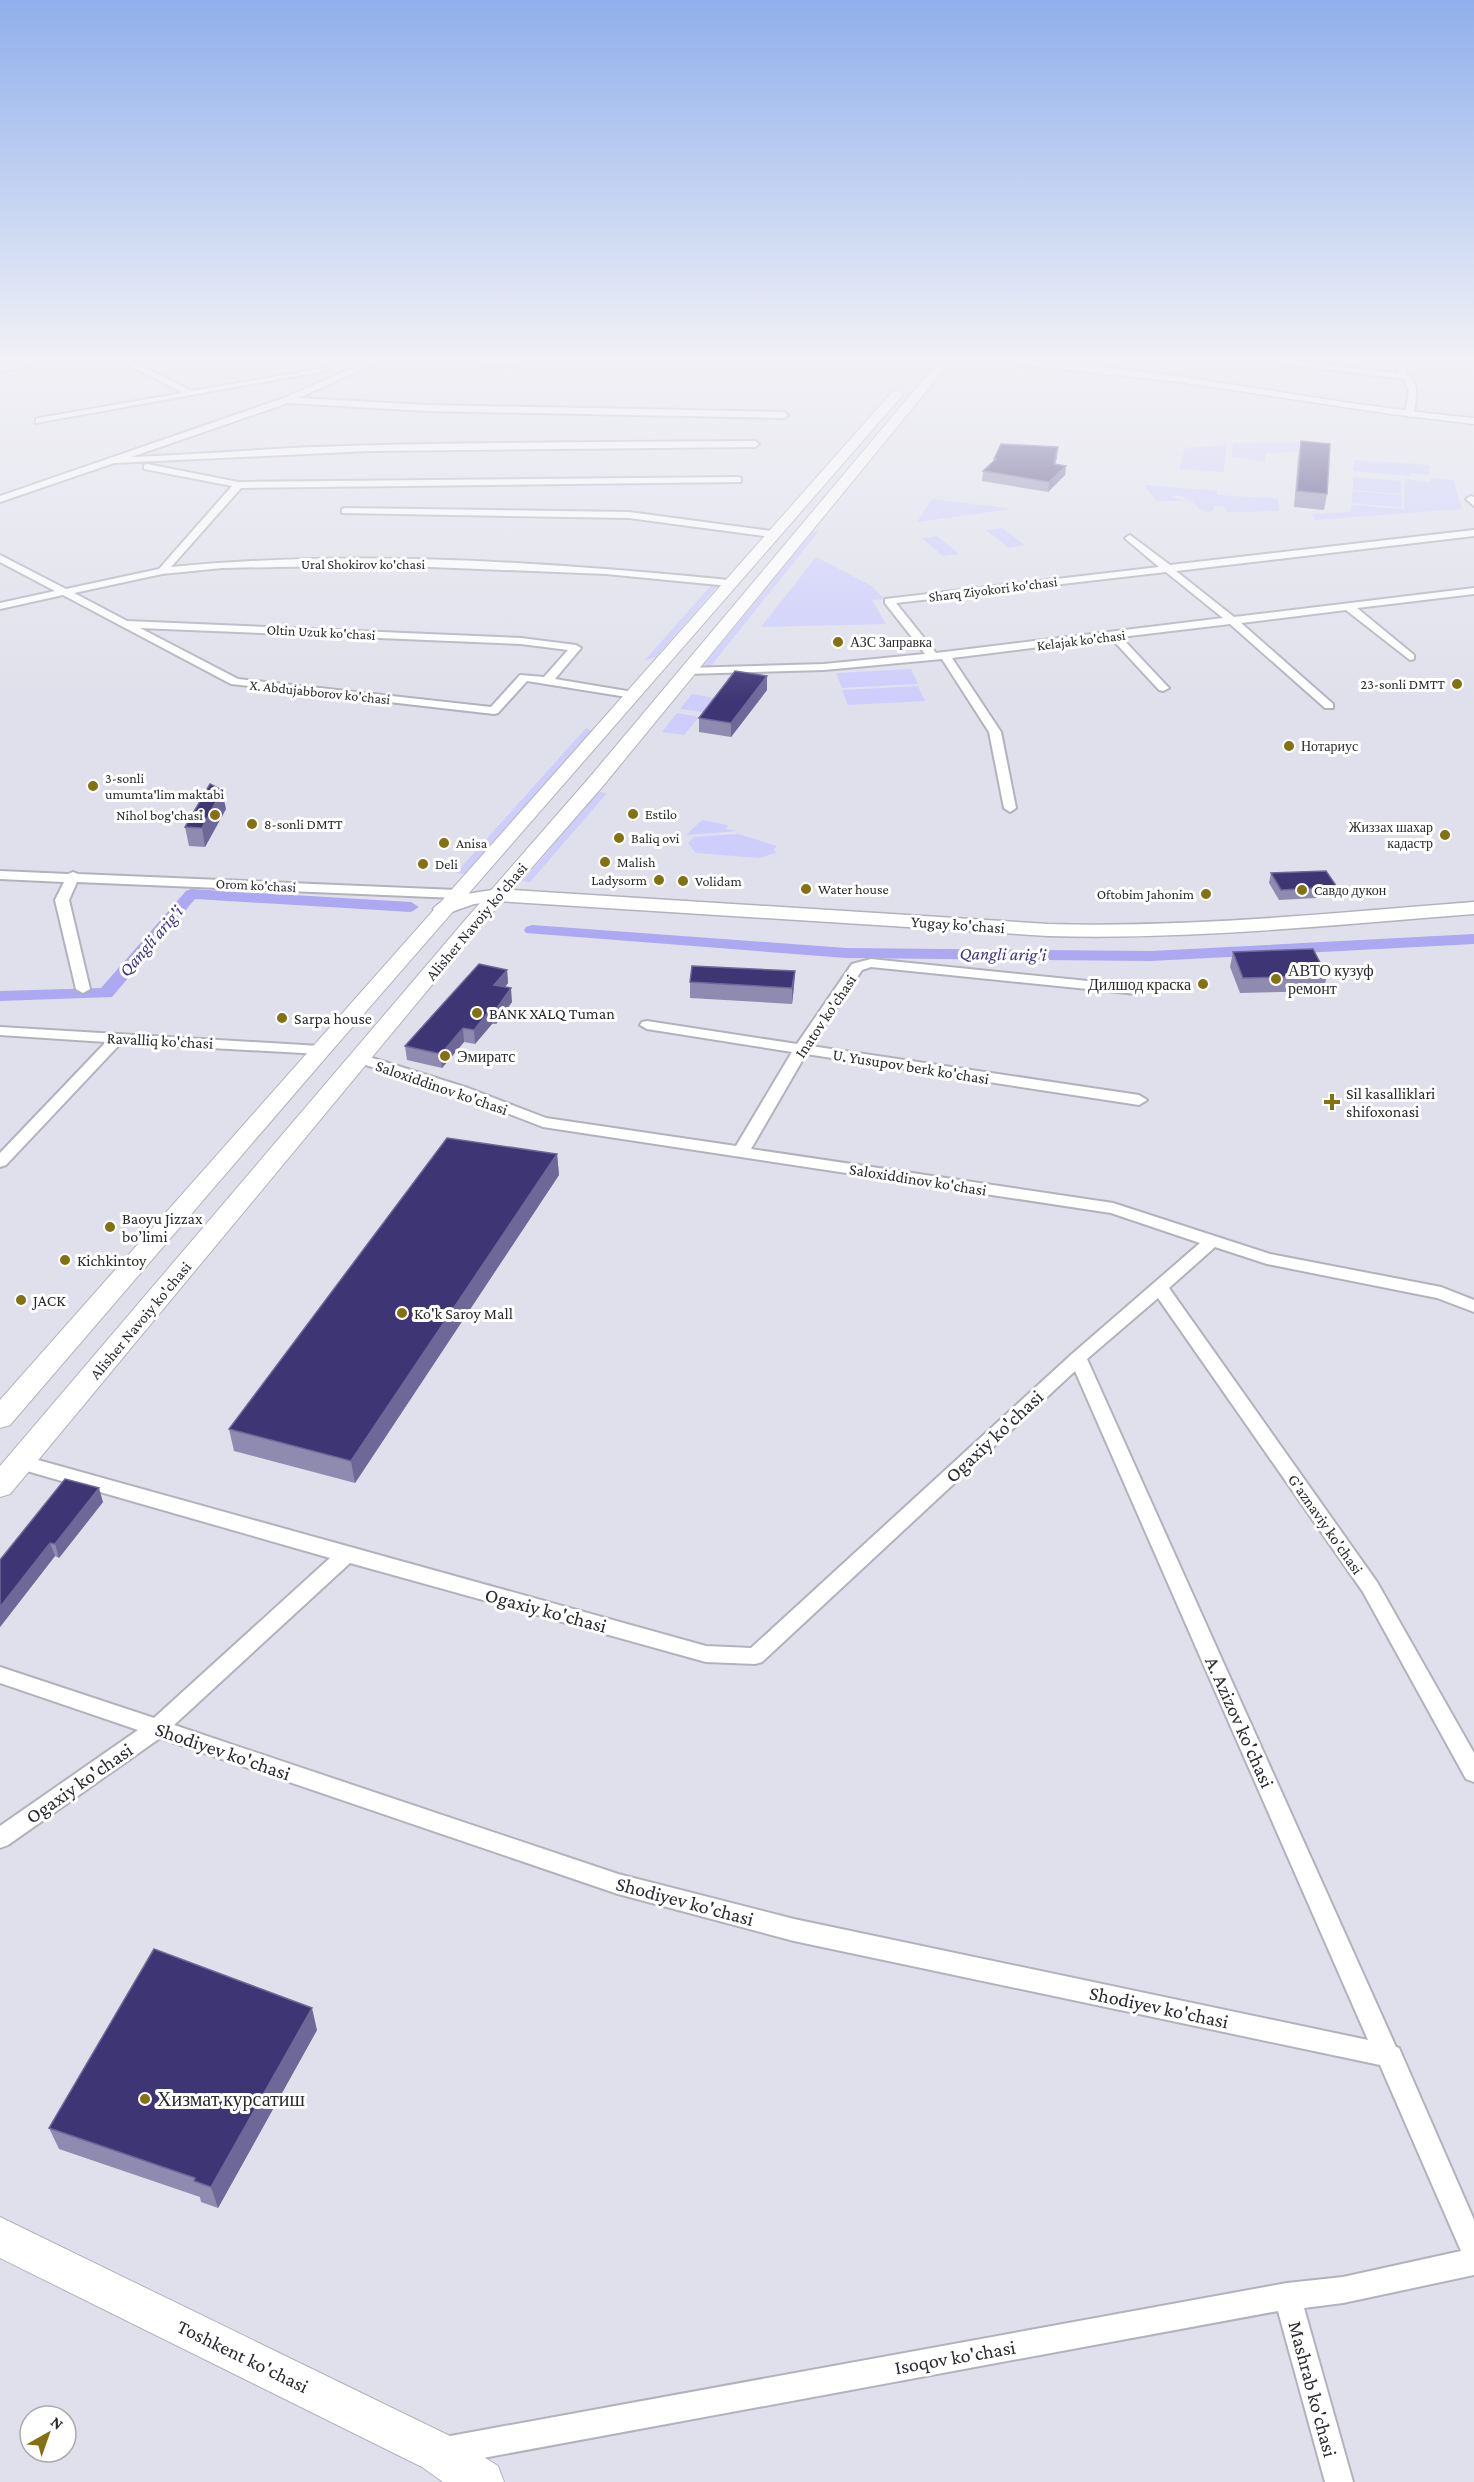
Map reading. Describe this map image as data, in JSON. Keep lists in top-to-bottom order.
{
  "streets": {
    "main road": ["Alisher Navoiy ko'chasi", "Yugay ko'chasi", "Toshkent ko'chasi"],
    "street": [
      "Ural Shokirov ko'chasi",
      "Sharq Ziyokori ko'chasi",
      "Oltin Uzuk ko'chasi",
      "Kelajak ko'chasi",
      "X. Abdujabborov ko'chasi",
      "Orom ko'chasi",
      "Inatov ko'chasi",
      "Ravalliq ko'chasi",
      "U. Yusupov berk ko'chasi",
      "Saloxiddinov ko'chasi",
      "Ogaxiy ko'chasi",
      "G'aznaviy ko'chasi",
      "A. Azizov ko'chasi",
      "Shodiyev ko'chasi",
      "Isoqov ko'chasi",
      "Mashrab ko'chasi"
    ]
  },
  "crossings": [
    ["Ural Shokirov ko'chasi", "X. Abdujabborov ko'chasi"],
    ["Ural Shokirov ko'chasi", "Alisher Navoiy ko'chasi"],
    ["Sharq Ziyokori ko'chasi", "Kelajak ko'chasi"],
    ["Oltin Uzuk ko'chasi", "X. Abdujabborov ko'chasi"],
    ["Kelajak ko'chasi", "Alisher Navoiy ko'chasi"],
    ["Orom ko'chasi", "Alisher Navoiy ko'chasi"],
    ["Orom ko'chasi", "Yugay ko'chasi"],
    ["Alisher Navoiy ko'chasi", "Yugay ko'chasi"],
    ["Alisher Navoiy ko'chasi", "Ravalliq ko'chasi"],
    ["Alisher Navoiy ko'chasi", "Saloxiddinov ko'chasi"],
    ["Inatov ko'chasi", "U. Yusupov berk ko'chasi"],
    ["Inatov ko'chasi", "Saloxiddinov ko'chasi"],
    ["Ogaxiy ko'chasi", "A. Azizov ko'chasi"],
    ["Ogaxiy ko'chasi", "Shodiyev ko'chasi"],
    ["A. Azizov ko'chasi", "Shodiyev ko'chasi"],
    ["Toshkent ko'chasi", "Isoqov ko'chasi"],
    ["Isoqov ko'chasi", "Mashrab ko'chasi"]
  ],
  "water": ["Qangli arig'i"],
  "places": {
    "other": [
      "АЗС Заправка",
      "23-sonli DMTT",
      "Нотариус",
      "3-sonli umumta'lim maktabi",
      "Estilo",
      "Nihol bog'chasi",
      "8-sonli DMTT",
      "Жиззах шахар кадастр",
      "Baliq ovi",
      "Anisa",
      "Malish",
      "Deli",
      "Ladysorm",
      "Volidam",
      "Water house",
      "Cавдо дукон",
      "Oftobim Jahonim",
      "АВТО кузуф ремонт",
      "Дилшод краска",
      "BANK XALQ Tuman",
      "Sarpa house",
      "Эмиратс",
      "Baoyu Jizzax bo’limi",
      "Kichkintoy",
      "JACK",
      "Ko'k Saroy Mall",
      "Хизмат курсатиш"
    ],
    "health": ["Sil kasalliklari shifoxonasi"]
  },
  "north": "top right"
}
